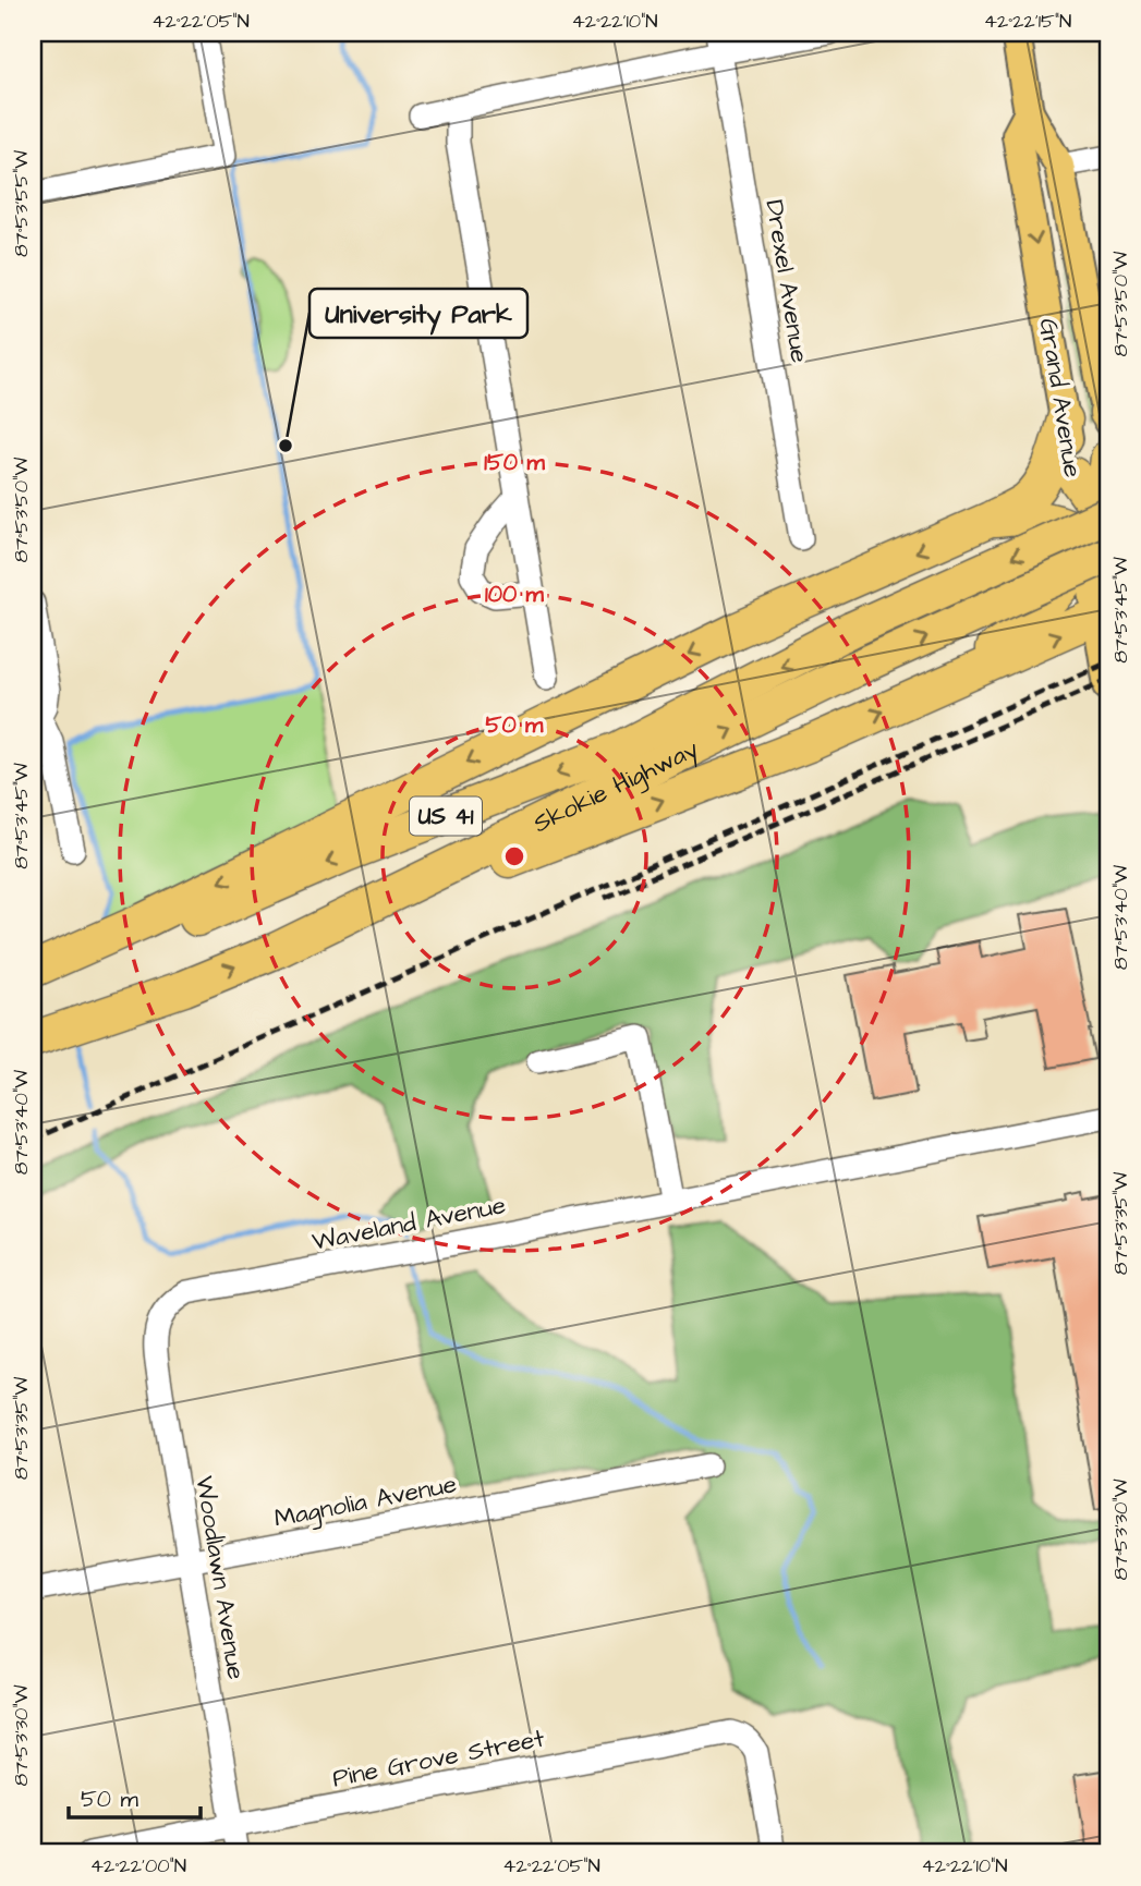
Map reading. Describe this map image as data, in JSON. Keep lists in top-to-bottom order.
{
  "streets": {
    "highway": ["Skokie Highway", "US 41"],
    "main road": ["Grand Avenue"],
    "street": [
      "Drexel Avenue",
      "Waveland Avenue",
      "Magnolia Avenue",
      "Woodlawn Avenue",
      "Pine Grove Street"
    ]
  },
  "crossings": [
    ["Waveland Avenue", "Woodlawn Avenue"],
    ["Magnolia Avenue", "Woodlawn Avenue"],
    ["Woodlawn Avenue", "Pine Grove Street"]
  ],
  "places": ["University Park"],
  "scale_bar": "50 m",
  "coordinates": [
    "42°22'05\"N",
    "42°22'10\"N",
    "42°22'15\"N",
    "87°53'55\"W",
    "87°53'50\"W",
    "87°53'45\"W",
    "87°53'40\"W",
    "87°53'35\"W",
    "87°53'30\"W",
    "42°22'00\"N"
  ],
  "rings": ["150 m", "100 m", "50 m"]
}
